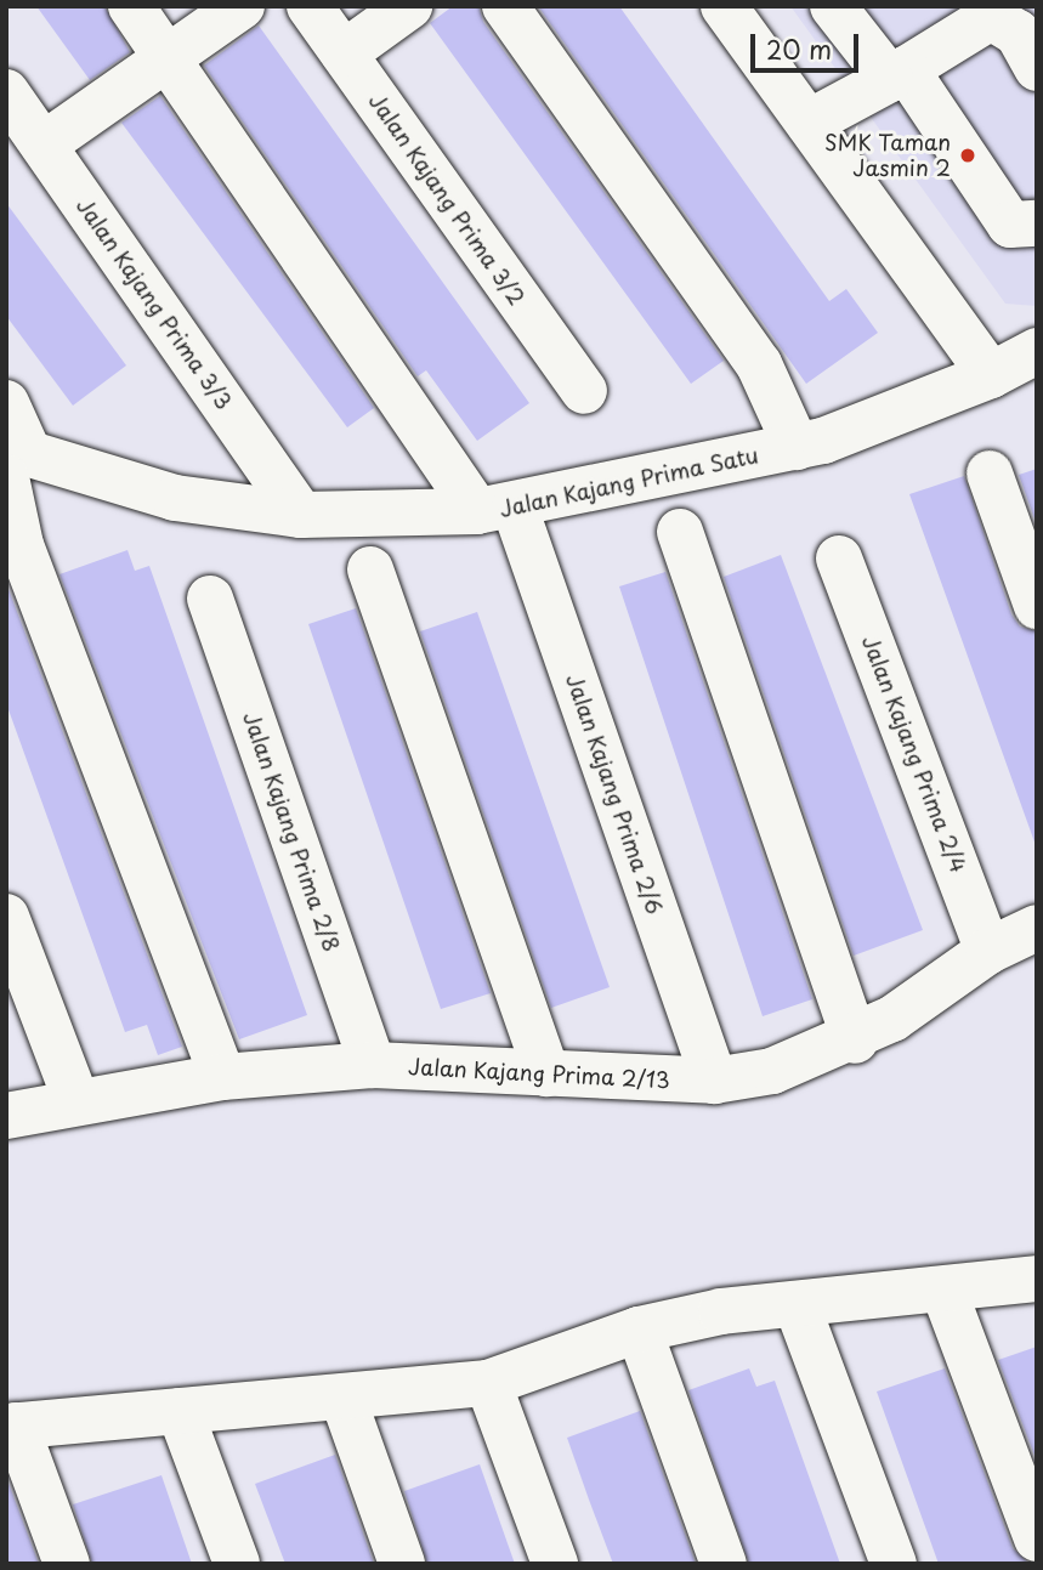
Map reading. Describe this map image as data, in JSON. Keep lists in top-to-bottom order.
{
  "streets": {
    "street": [
      "Jalan Kajang Prima 3/2",
      "Jalan Kajang Prima 3/3",
      "Jalan Kajang Prima Satu",
      "Jalan Kajang Prima 2/4",
      "Jalan Kajang Prima 2/6",
      "Jalan Kajang Prima 2/8",
      "Jalan Kajang Prima 2/13"
    ]
  },
  "crossings": [
    ["Jalan Kajang Prima 3/3", "Jalan Kajang Prima Satu"],
    ["Jalan Kajang Prima Satu", "Jalan Kajang Prima 2/6"],
    ["Jalan Kajang Prima 2/4", "Jalan Kajang Prima 2/13"],
    ["Jalan Kajang Prima 2/6", "Jalan Kajang Prima 2/13"],
    ["Jalan Kajang Prima 2/8", "Jalan Kajang Prima 2/13"]
  ],
  "places": ["SMK Taman Jasmin 2"],
  "scale_bar": "20 m"
}
